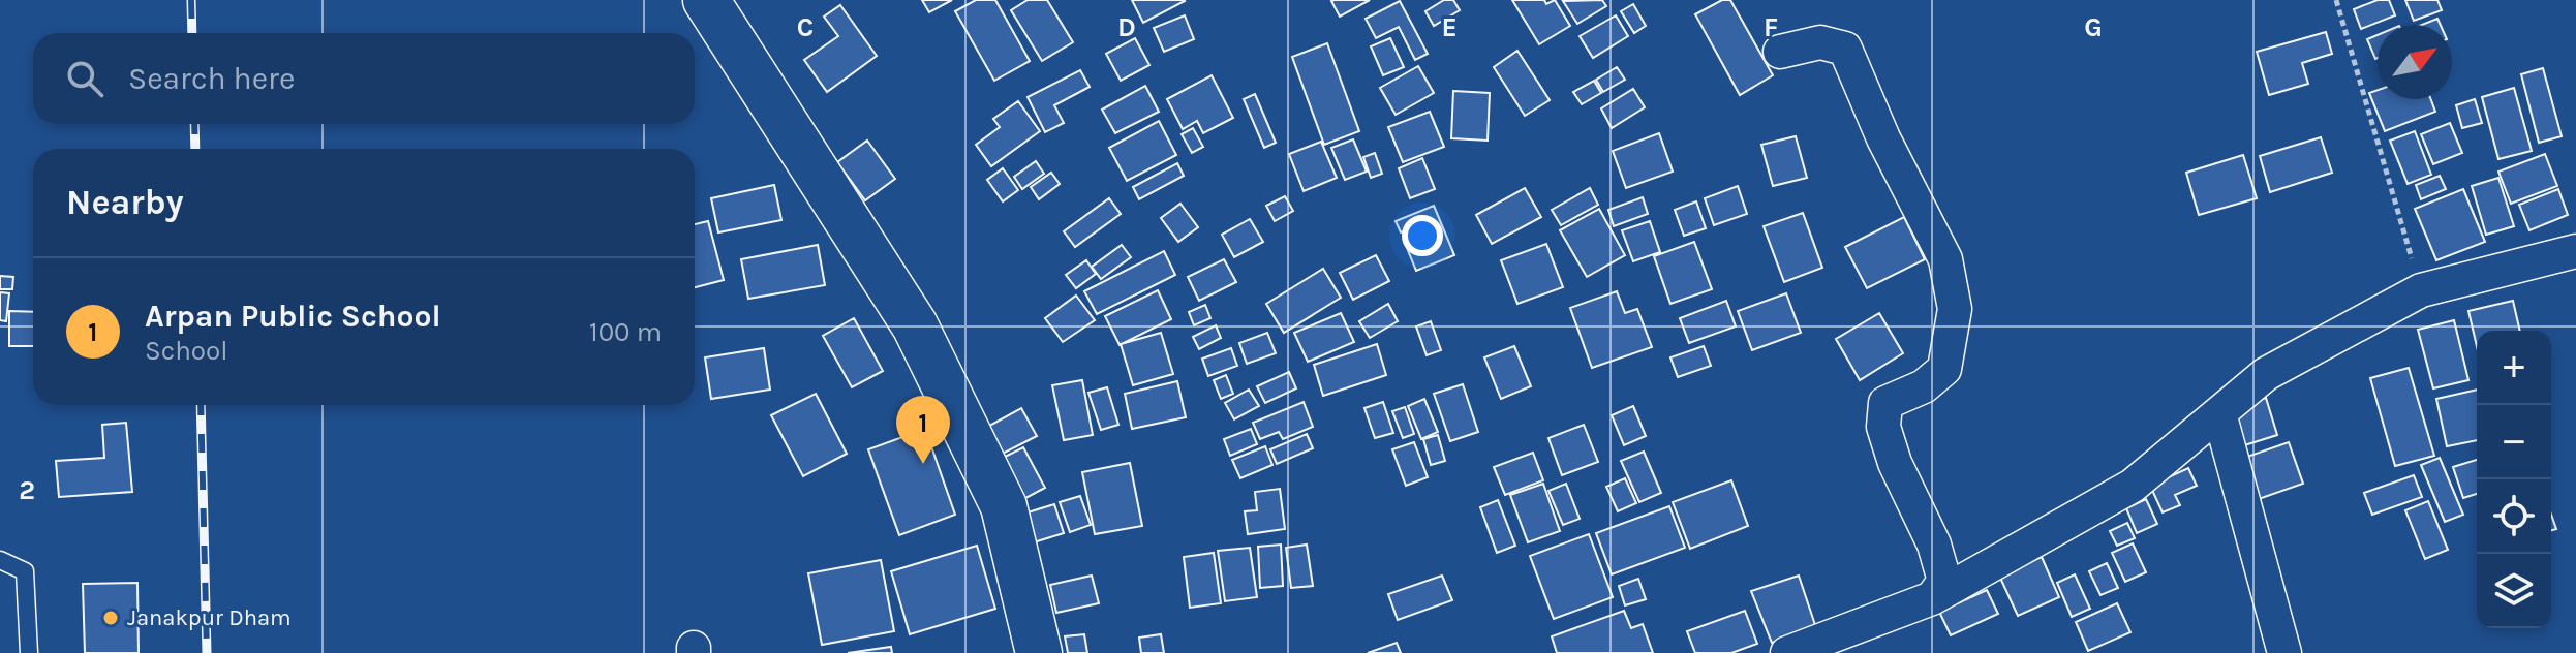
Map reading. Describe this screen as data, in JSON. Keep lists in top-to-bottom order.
{
  "places": ["Janakpur Dham"],
  "north": "top right",
  "page": {
    "search": "Search here",
    "heading": "Nearby",
    "list": [
      {
        "mark": "1",
        "name": "Arpan Public School",
        "note": "School",
        "value": "100 m"
      }
    ],
    "map_buttons": ["+", "−"],
    "pins": "1"
  },
  "grid": {
    "columns": [
      "C",
      "D",
      "E",
      "F",
      "G"
    ],
    "rows": ["2"]
  }
}
